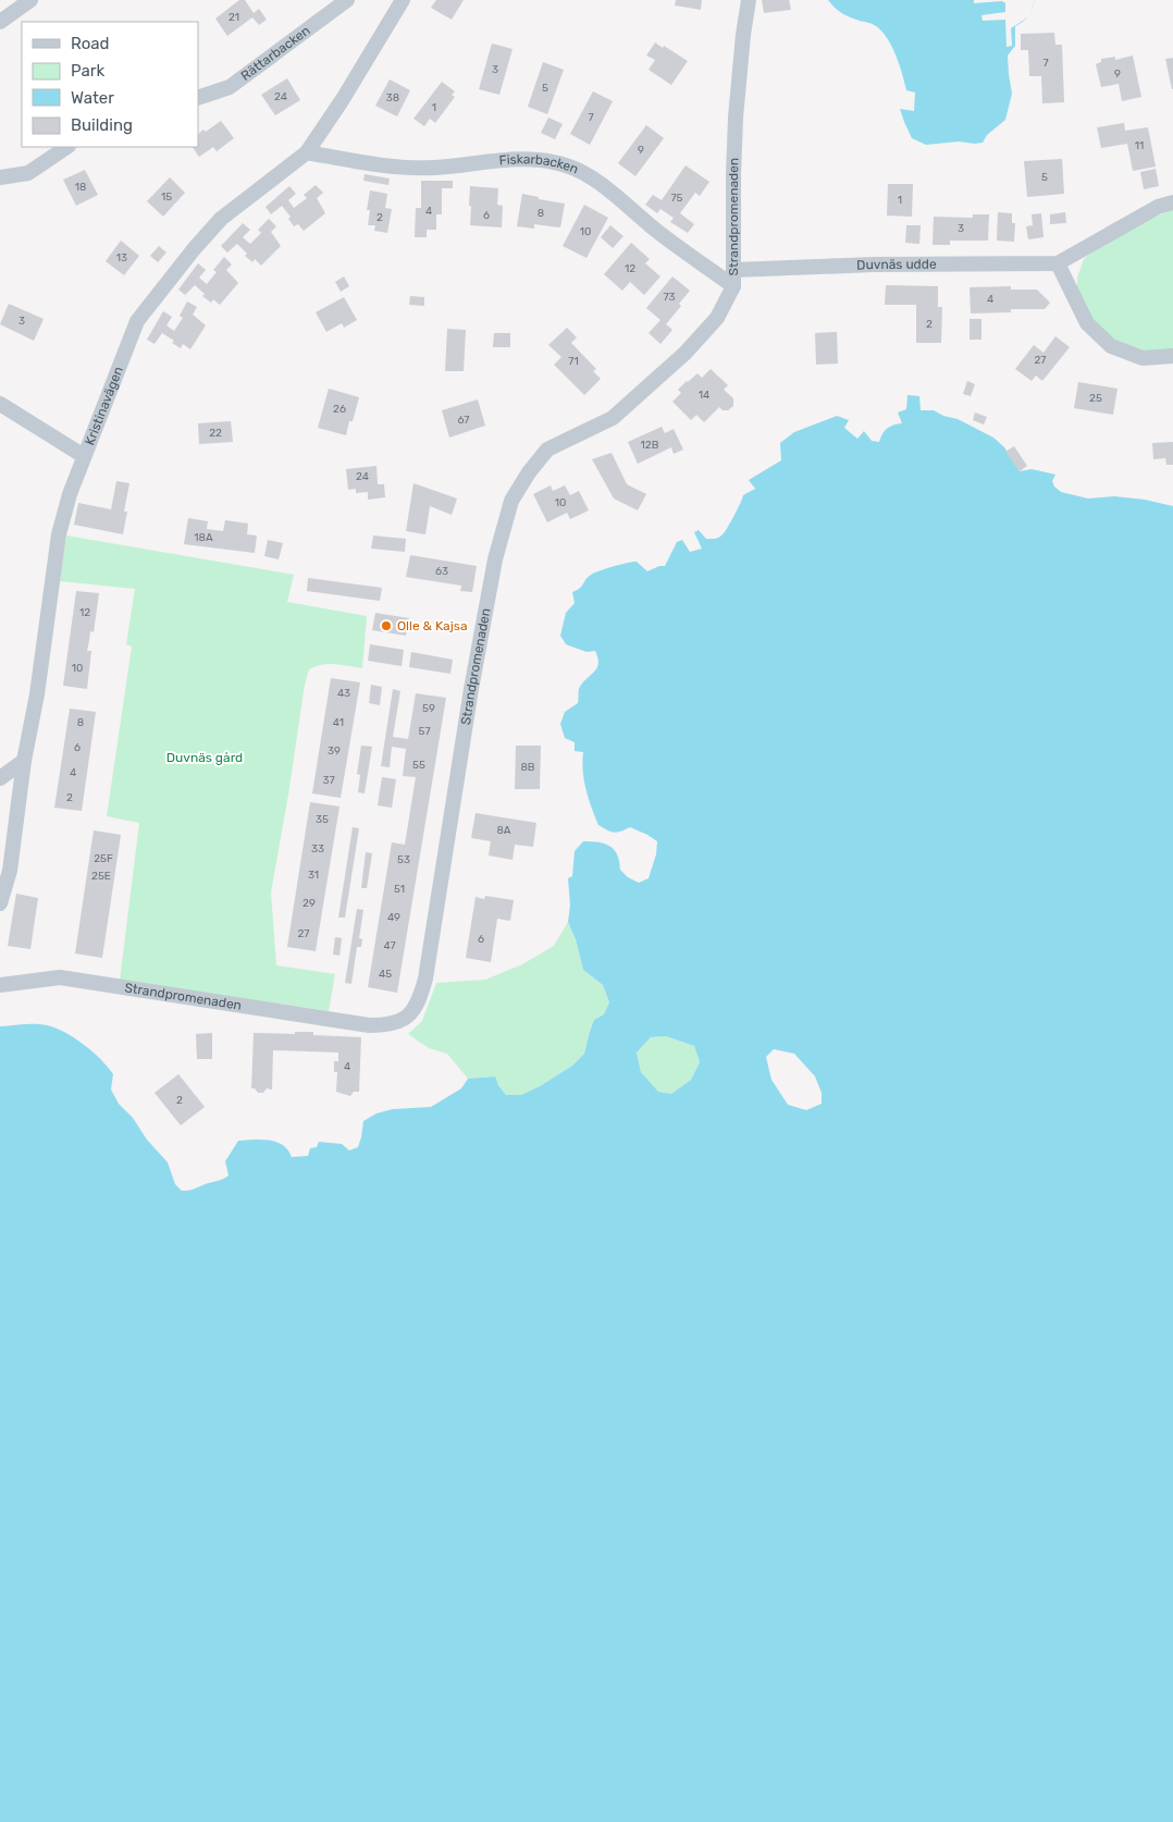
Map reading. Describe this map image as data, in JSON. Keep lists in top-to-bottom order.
{
  "streets": {
    "street": [
      "Rättarbacken",
      "Fiskarbacken",
      "Strandpromenaden",
      "Duvnäs udde",
      "Kristinavägen"
    ]
  },
  "crossings": [
    ["Fiskarbacken", "Strandpromenaden"],
    ["Fiskarbacken", "Kristinavägen"],
    ["Strandpromenaden", "Duvnäs udde"]
  ],
  "parks": ["Duvnäs gård"],
  "places": ["Olle & Kajsa"],
  "house_numbers": [
    "21",
    "7",
    "3",
    "9",
    "5",
    "24",
    "38",
    "1",
    "7",
    "11",
    "9",
    "5",
    "18",
    "15",
    "75",
    "1",
    "4",
    "8",
    "6",
    "2",
    "3",
    "10",
    "13",
    "12",
    "73",
    "4",
    "3",
    "2",
    "27",
    "71",
    "14",
    "25",
    "26",
    "67",
    "22",
    "12B",
    "24",
    "10",
    "18A",
    "63",
    "12",
    "10",
    "43",
    "59",
    "8",
    "41",
    "57",
    "6",
    "39",
    "55",
    "8B",
    "4",
    "37",
    "2",
    "35",
    "8A",
    "33",
    "25F",
    "53",
    "31",
    "25E",
    "51",
    "29",
    "49",
    "27",
    "6",
    "47",
    "45",
    "4",
    "2"
  ],
  "legend": [
    "Road",
    "Park",
    "Water",
    "Building"
  ]
}
